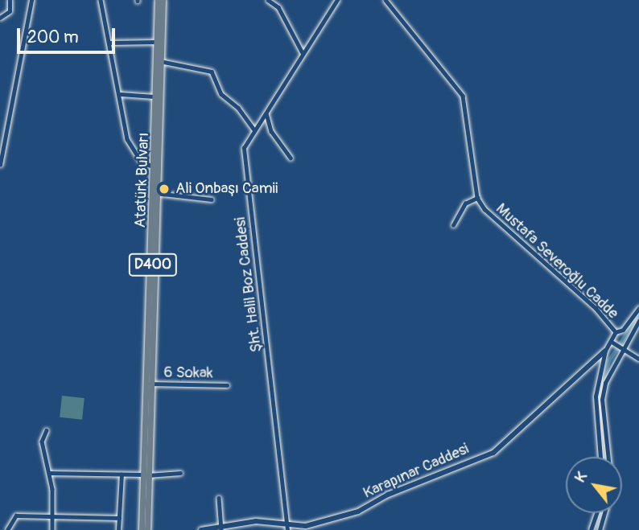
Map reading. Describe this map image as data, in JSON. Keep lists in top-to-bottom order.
{
  "streets": {
    "main road": ["Atatürk Bulvarı", "D400"],
    "street": [
      "Mustafa Severoğlu Cadde",
      "Şht. Halil Boz Caddesi",
      "6 Sokak",
      "Karapınar Caddesi"
    ]
  },
  "crossings": [
    ["Atatürk Bulvarı", "6 Sokak"],
    ["Şht. Halil Boz Caddesi", "Karapınar Caddesi"]
  ],
  "places": ["Ali Onbaşı Camii"],
  "scale_bar": "200 m",
  "north": "top left"
}
